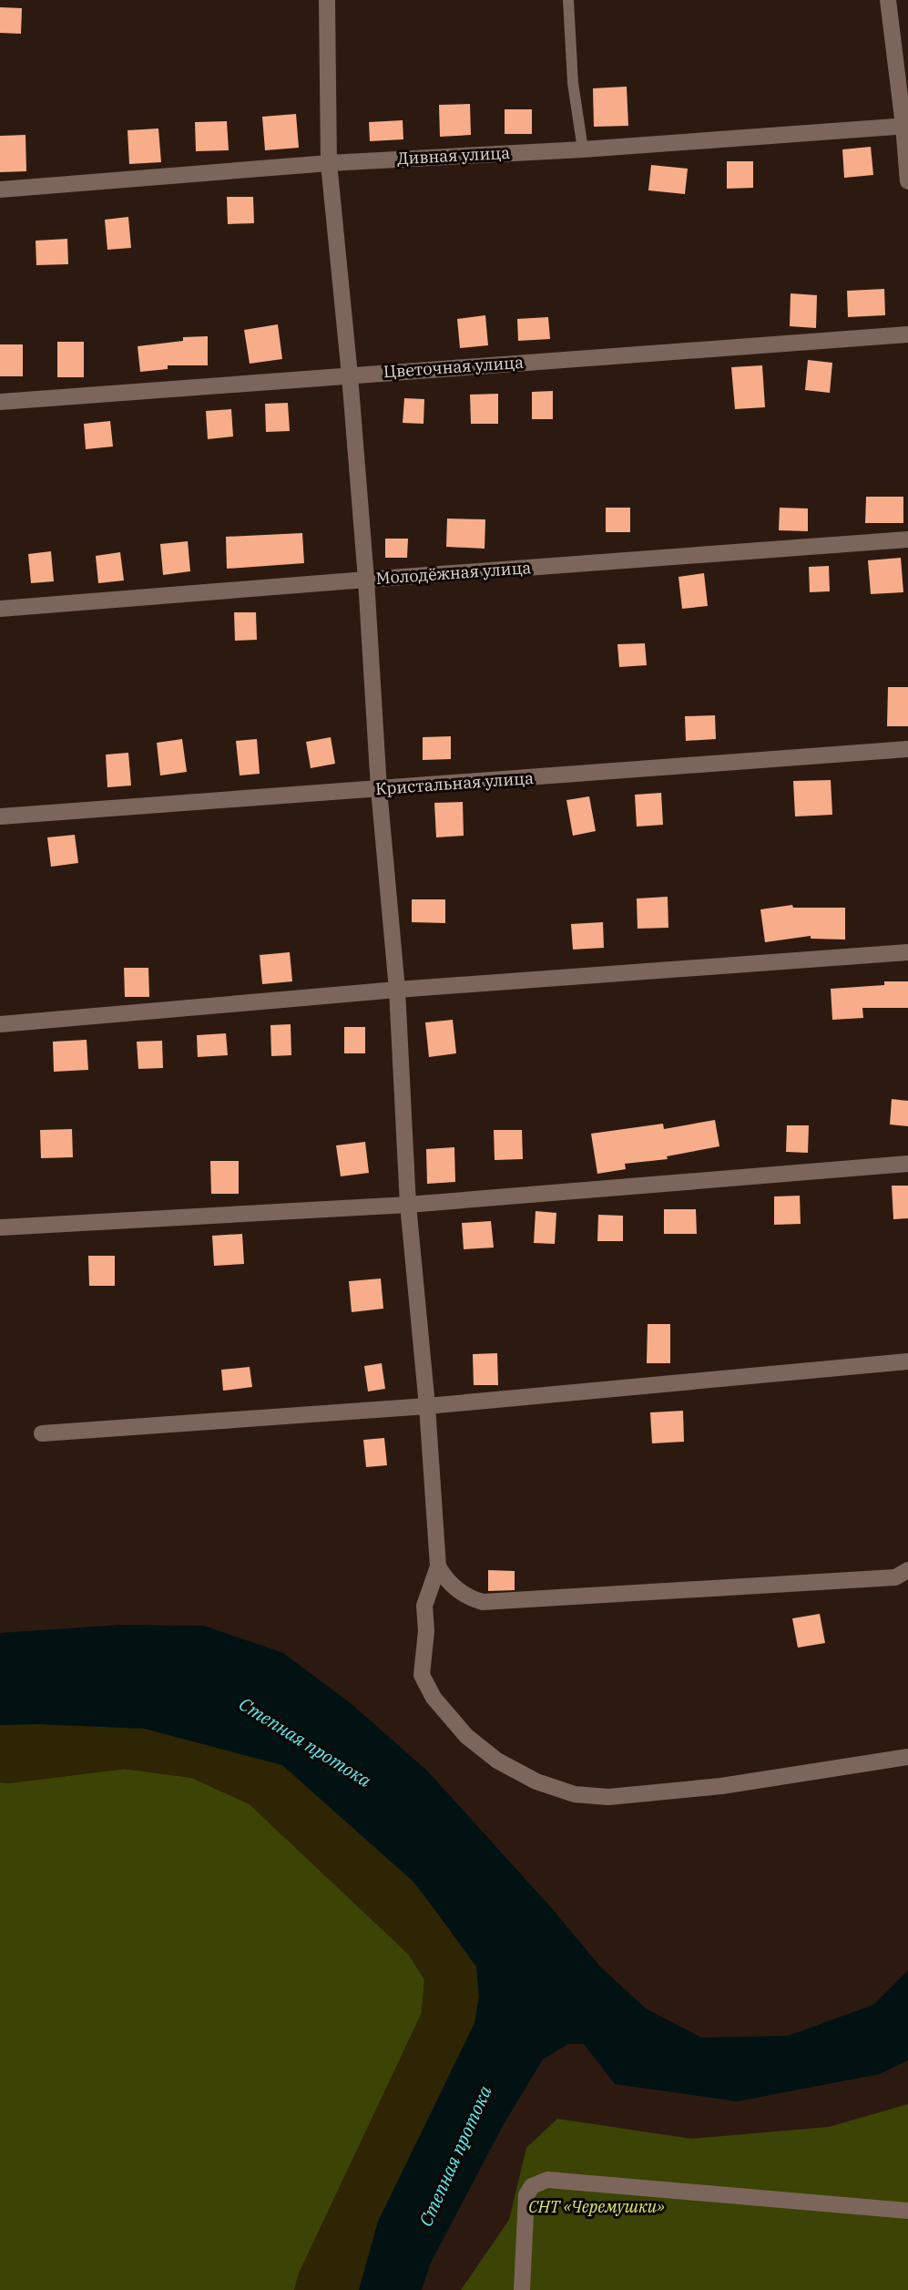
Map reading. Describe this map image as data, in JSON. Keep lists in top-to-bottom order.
{
  "streets": {
    "street": [
      "Дивная улица",
      "Цветочная улица",
      "Молодёжная улица",
      "Кристальная улица"
    ]
  },
  "water": ["Степная протока"],
  "parks": ["СНТ «Черемушки»"]
}
